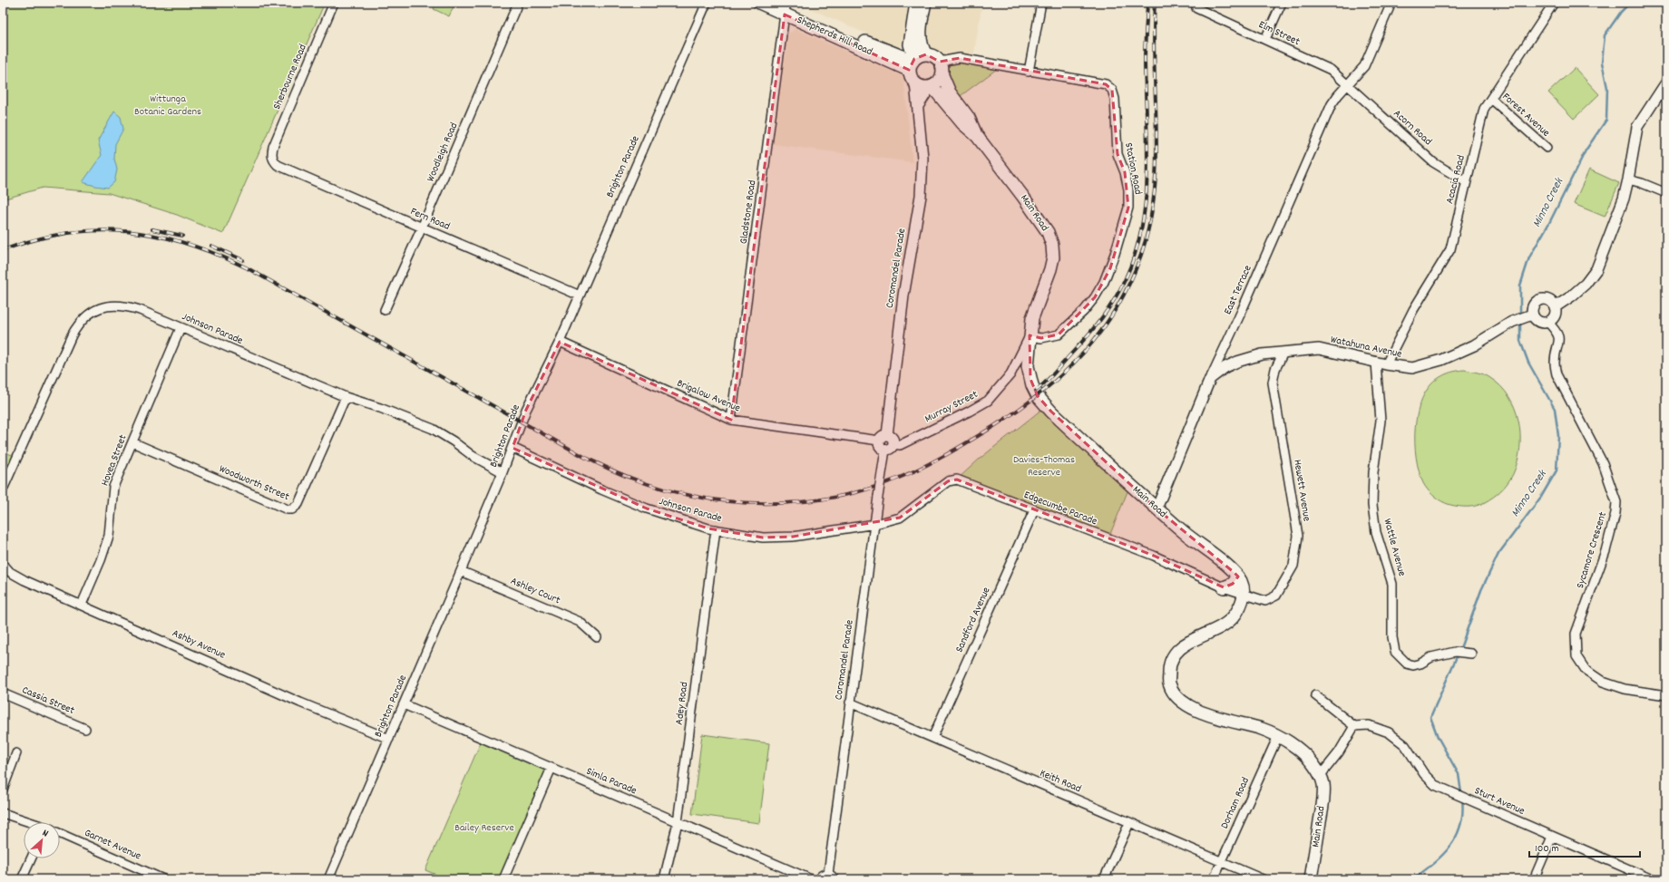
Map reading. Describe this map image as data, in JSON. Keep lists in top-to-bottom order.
{
  "streets": {
    "main road": ["Shepherds Hill Road", "Main Road"],
    "street": [
      "Elm Street",
      "Sherbourne Road",
      "Forest Avenue",
      "Acorn Road",
      "Woodleigh Road",
      "Brighton Parade",
      "Station Road",
      "Acacia Road",
      "Gladstone Road",
      "Fern Road",
      "Coromandel Parade",
      "East Terrace",
      "Johnson Parade",
      "Watahuna Avenue",
      "Brigalow Avenue",
      "Murray Street",
      "Hovea Street",
      "Woodworth Street",
      "Hewett Avenue",
      "Edgecumbe Parade",
      "Wattle Avenue",
      "Sycamore Crescent",
      "Ashley Court",
      "Sandford Avenue",
      "Ashby Avenue",
      "Cassia Street",
      "Adey Road",
      "Simla Parade",
      "Keith Road",
      "Sturt Avenue",
      "Dorham Road",
      "Garnet Avenue"
    ]
  },
  "crossings": [
    ["Elm Street", "Acorn Road"],
    ["Elm Street", "East Terrace"],
    ["Shepherds Hill Road", "Station Road"],
    ["Shepherds Hill Road", "Gladstone Road"],
    ["Shepherds Hill Road", "Main Road"],
    ["Shepherds Hill Road", "Coromandel Parade"],
    ["Sherbourne Road", "Fern Road"],
    ["Forest Avenue", "Acacia Road"],
    ["Acorn Road", "Acacia Road"],
    ["Acorn Road", "East Terrace"],
    ["Woodleigh Road", "Fern Road"],
    ["Brighton Parade", "Fern Road"],
    ["Brighton Parade", "Johnson Parade"],
    ["Brighton Parade", "Brigalow Avenue"],
    ["Brighton Parade", "Ashley Court"],
    ["Brighton Parade", "Ashby Avenue"],
    ["Brighton Parade", "Simla Parade"],
    ["Station Road", "Main Road"],
    ["Station Road", "Coromandel Parade"],
    ["Station Road", "Murray Street"],
    ["Acacia Road", "Watahuna Avenue"],
    ["Acacia Road", "Wattle Avenue"],
    ["Gladstone Road", "Brigalow Avenue"],
    ["Main Road", "Coromandel Parade"],
    ["Main Road", "East Terrace"],
    ["Main Road", "Murray Street"],
    ["Coromandel Parade", "Johnson Parade"],
    ["Coromandel Parade", "Brigalow Avenue"],
    ["Coromandel Parade", "Murray Street"],
    ["Coromandel Parade", "Edgecumbe Parade"],
    ["Coromandel Parade", "Keith Road"],
    ["East Terrace", "Watahuna Avenue"],
    ["Johnson Parade", "Hovea Street"],
    ["Johnson Parade", "Woodworth Street"],
    ["Johnson Parade", "Edgecumbe Parade"],
    ["Johnson Parade", "Adey Road"],
    ["Watahuna Avenue", "Hewett Avenue"],
    ["Watahuna Avenue", "Wattle Avenue"],
    ["Watahuna Avenue", "Sycamore Crescent"],
    ["Hovea Street", "Woodworth Street"],
    ["Hovea Street", "Ashby Avenue"],
    ["Hewett Avenue", "Edgecumbe Parade"],
    ["Edgecumbe Parade", "Sandford Avenue"],
    ["Sandford Avenue", "Keith Road"],
    ["Adey Road", "Simla Parade"],
    ["Keith Road", "Dorham Road"]
  ],
  "water": ["Minno Creek"],
  "parks": ["Wittunga Botanic Gardens", "Davies-Thomas Reserve", "Bailey Reserve"],
  "scale_bar": "100 m",
  "north": "top right"
}
